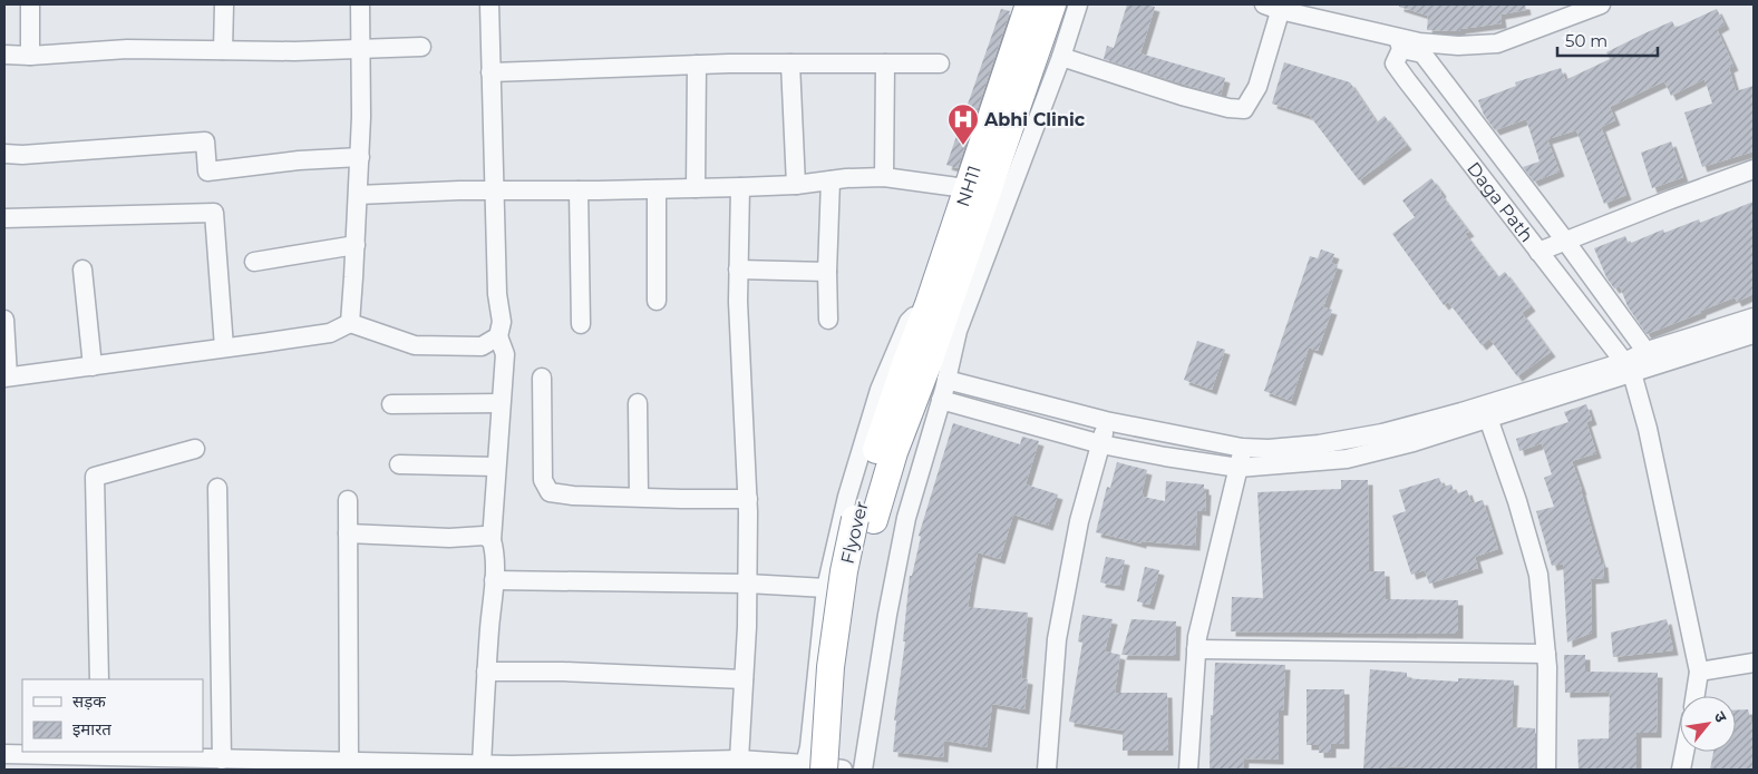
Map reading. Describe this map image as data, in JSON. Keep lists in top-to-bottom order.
{
  "streets": {
    "highway": ["NH11", "Flyover"],
    "street": ["Daga Path"]
  },
  "crossings": [
    ["NH11", "Flyover"]
  ],
  "places": {
    "hospital": ["Abhi Clinic"]
  },
  "legend": ["सड़क", "इमारत"],
  "scale_bar": "50 m",
  "north": "top right"
}
